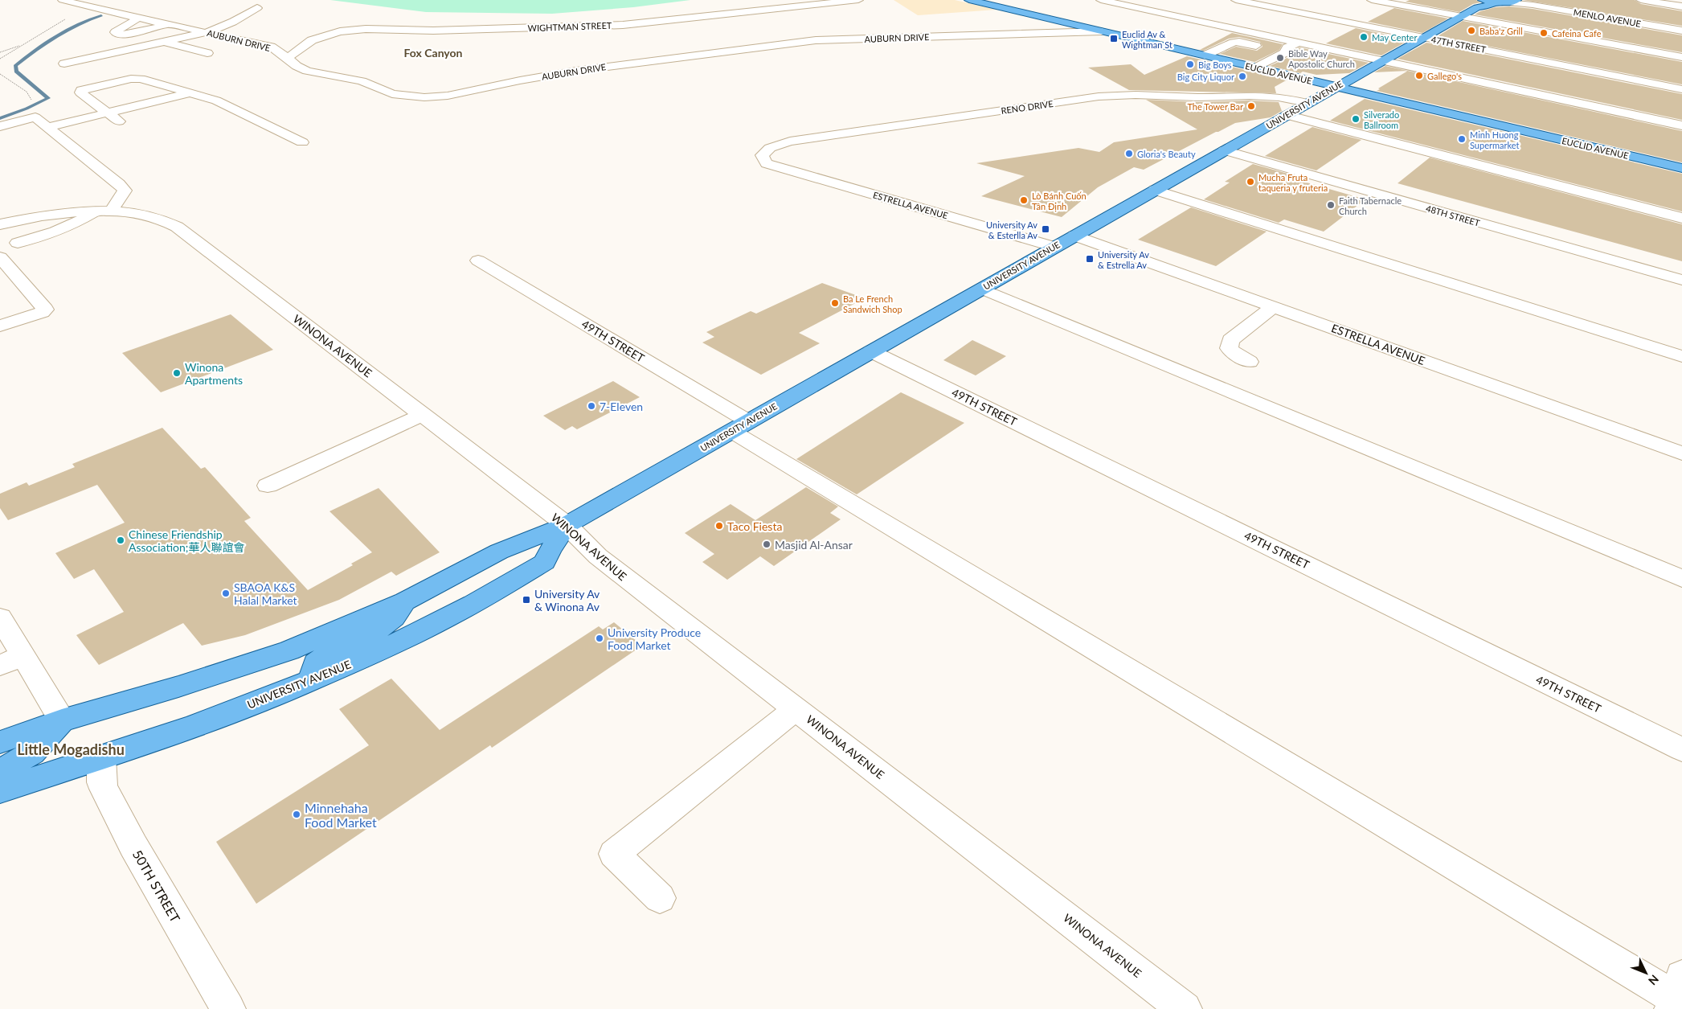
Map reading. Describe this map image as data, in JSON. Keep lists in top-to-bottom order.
{
  "streets": {
    "main road": ["EUCLID AVENUE", "UNIVERSITY AVENUE"],
    "street": [
      "MENLO AVENUE",
      "WIGHTMAN STREET",
      "AUBURN DRIVE",
      "47TH STREET",
      "RENO DRIVE",
      "ESTRELLA AVENUE",
      "48TH STREET",
      "49TH STREET",
      "WINONA AVENUE",
      "50TH STREET"
    ]
  },
  "crossings": [
    ["MENLO AVENUE", "UNIVERSITY AVENUE"],
    ["WIGHTMAN STREET", "AUBURN DRIVE"],
    ["AUBURN DRIVE", "EUCLID AVENUE"],
    ["47TH STREET", "UNIVERSITY AVENUE"],
    ["EUCLID AVENUE", "UNIVERSITY AVENUE"],
    ["UNIVERSITY AVENUE", "RENO DRIVE"],
    ["UNIVERSITY AVENUE", "ESTRELLA AVENUE"],
    ["UNIVERSITY AVENUE", "48TH STREET"],
    ["UNIVERSITY AVENUE", "49TH STREET"],
    ["UNIVERSITY AVENUE", "WINONA AVENUE"],
    ["UNIVERSITY AVENUE", "50TH STREET"],
    ["RENO DRIVE", "ESTRELLA AVENUE"]
  ],
  "districts": ["Fox Canyon", "Little Mogadishu"],
  "places": {
    "other": [
      "Baba'z Grill",
      "Cafeina Cafe",
      "May Center",
      "Bible Way Apostolic Church",
      "Big Boys",
      "Gallego's",
      "Big City Liquor",
      "The Tower Bar",
      "Silverado Ballroom",
      "Minh Huong Supermarket",
      "Gloria's Beauty",
      "Mucha Fruta taqueria y fruteria",
      "Lò Bánh Cuốn Tân Định",
      "Faith Tabernacle Church",
      "Ba Le French Sandwich Shop",
      "Winona Apartments",
      "7-Eleven",
      "Taco Fiesta",
      "Chinese Friendship Association;華人聯誼會",
      "Masjid Al-Ansar",
      "SBAOA K&S Halal Market",
      "University Produce Food Market",
      "Minnehaha Food Market"
    ],
    "transit": [
      "Euclid Av & Wightman St",
      "University Av & Esterlla Av",
      "University Av & Estrella Av",
      "University Av & Winona Av"
    ]
  },
  "north": "bottom right"
}
